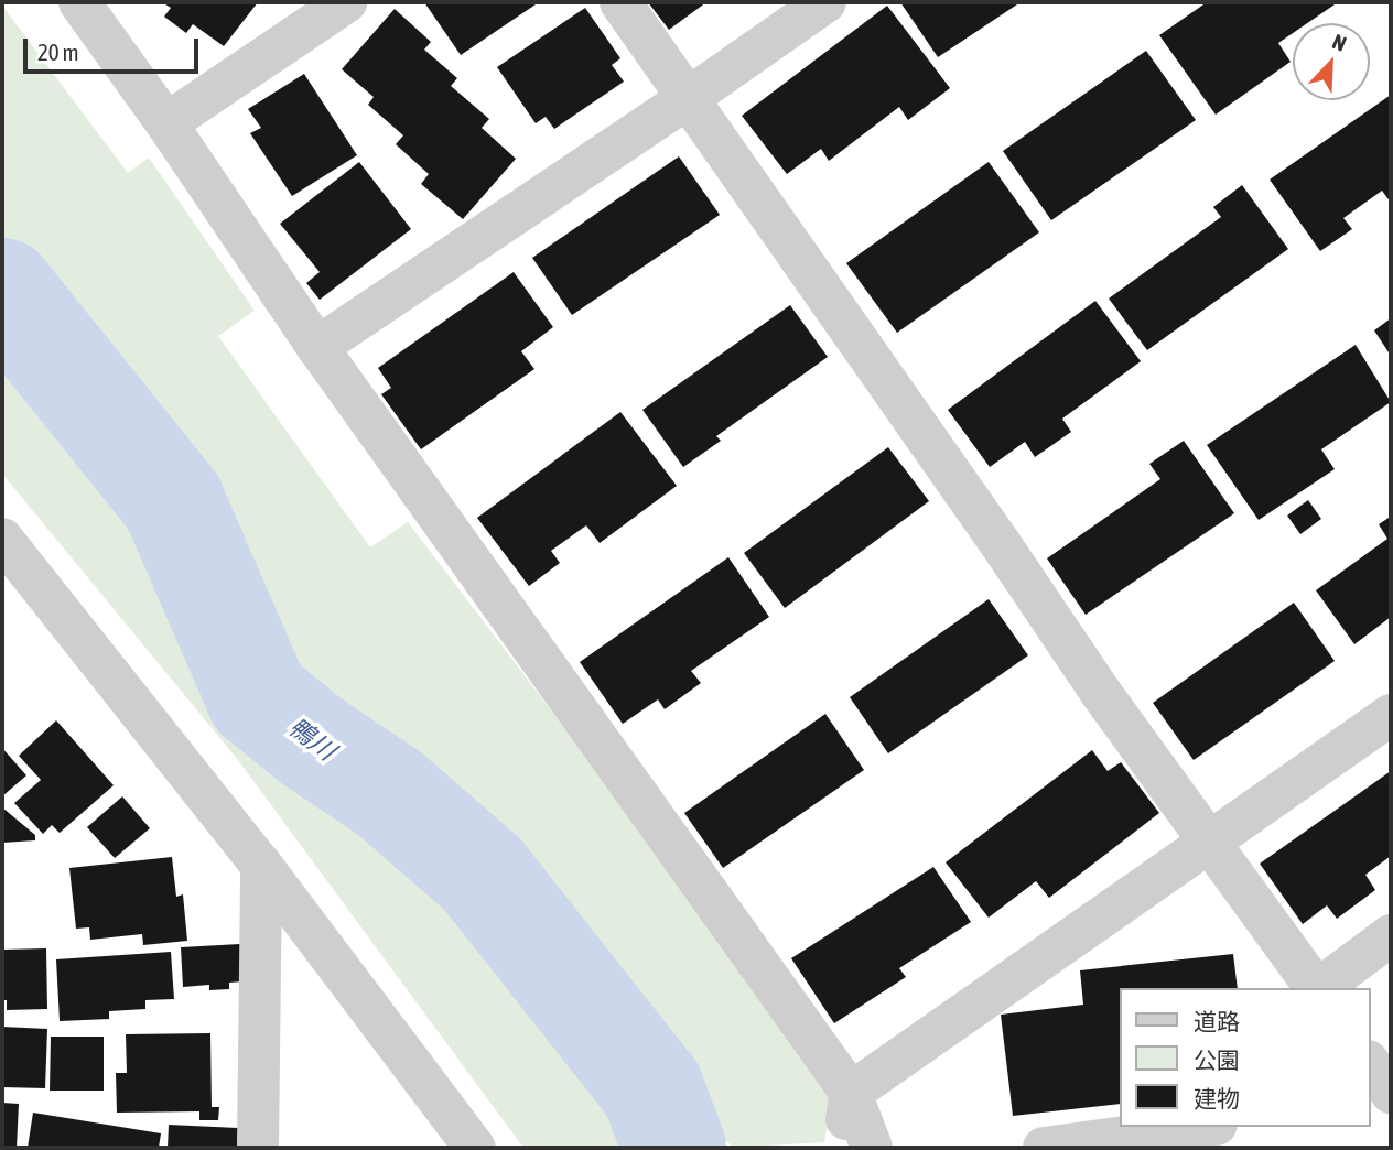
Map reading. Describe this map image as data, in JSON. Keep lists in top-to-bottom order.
{
  "water": ["鴨川"],
  "legend": ["道路", "公園", "建物"],
  "scale_bar": "20 m",
  "north": "top right"
}
